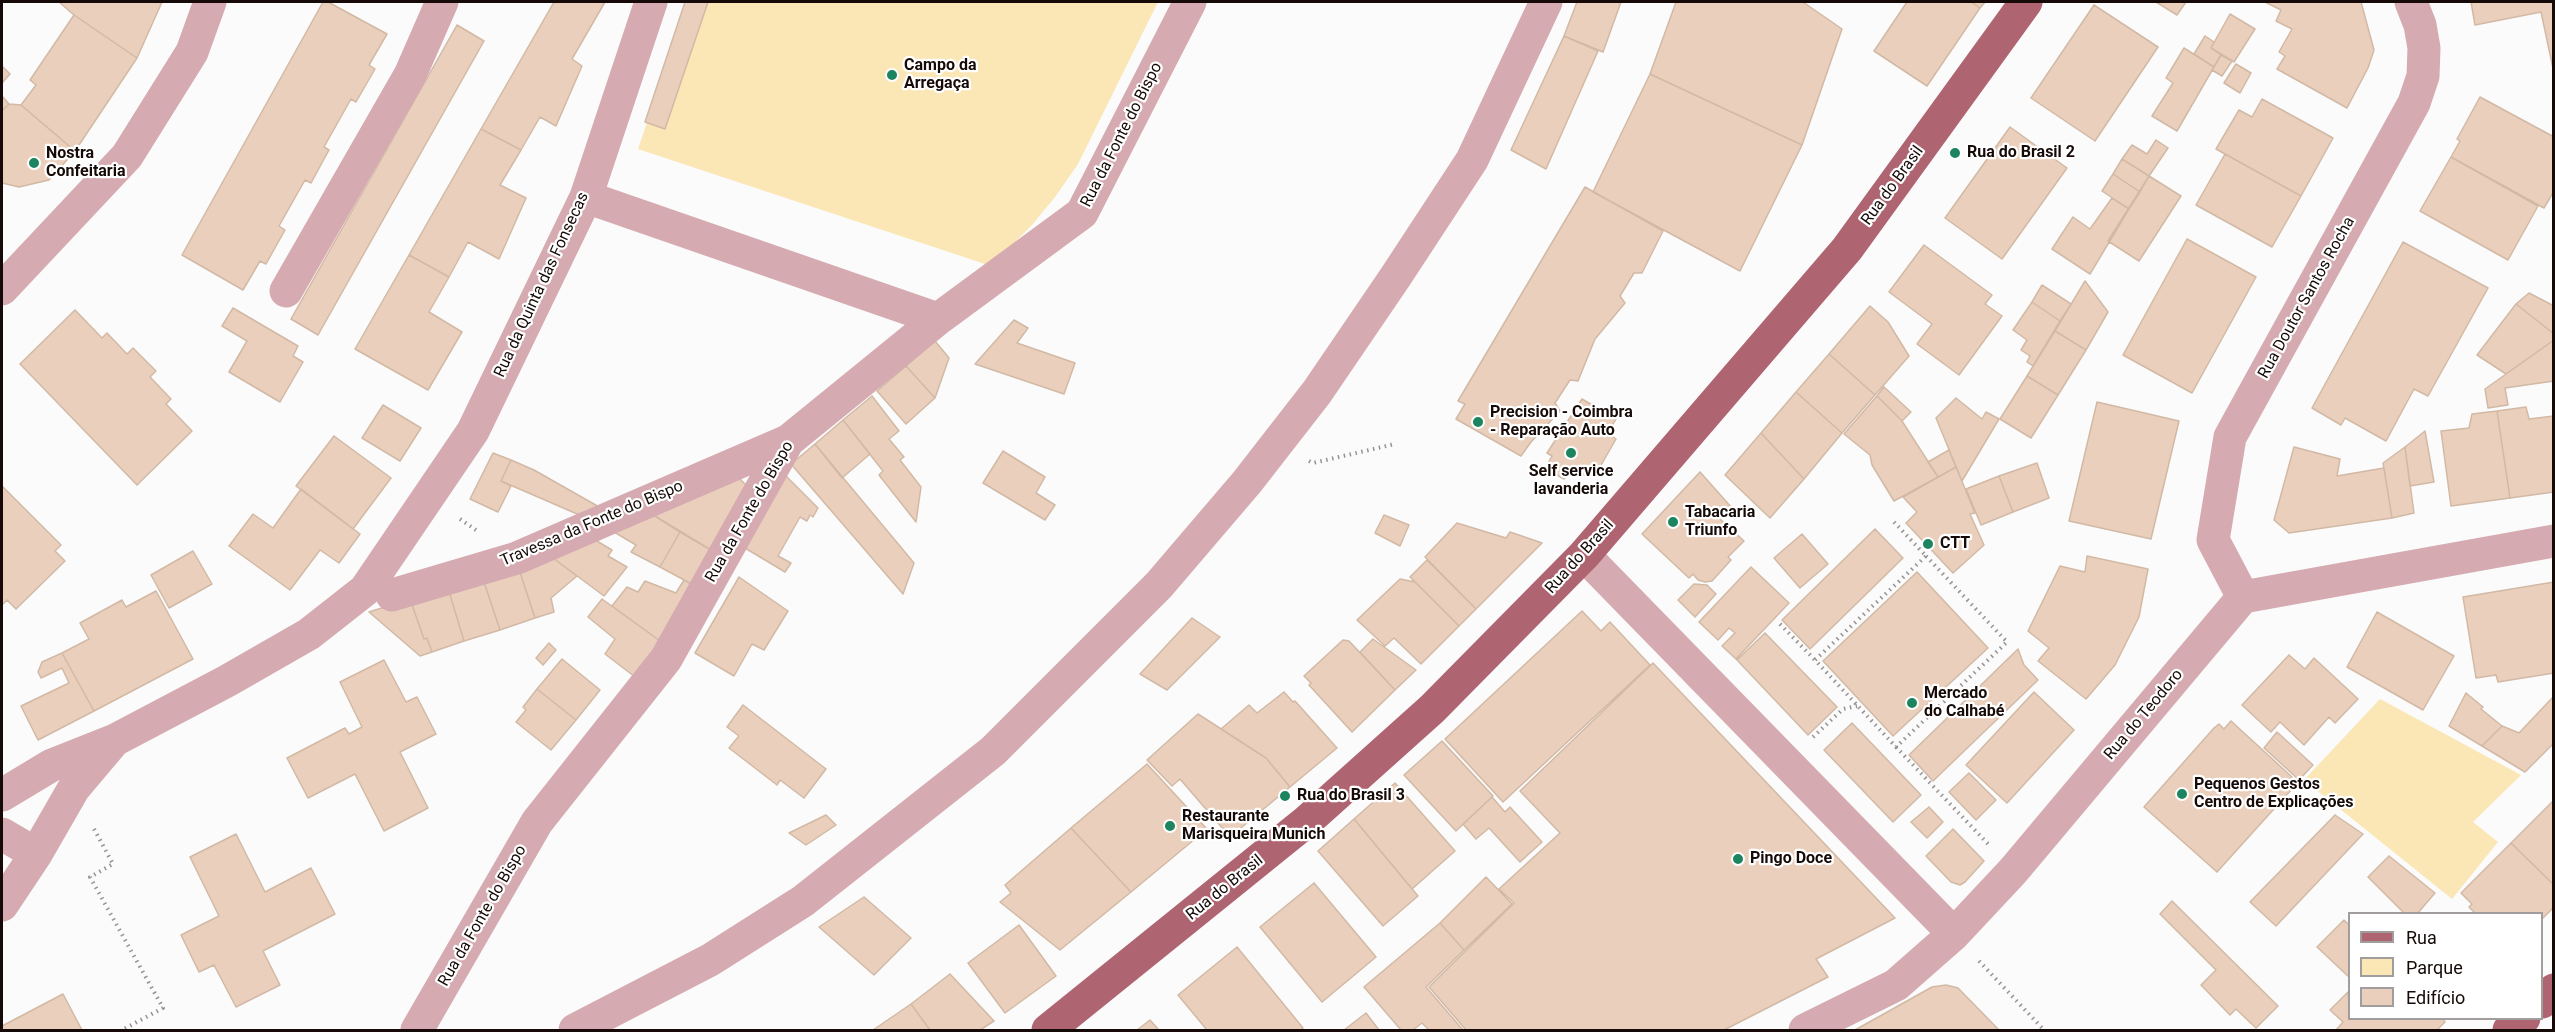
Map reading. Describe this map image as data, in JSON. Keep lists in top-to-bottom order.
{
  "streets": {
    "main road": ["Rua do Brasil"],
    "street": [
      "Rua da Fonte do Bispo",
      "Rua da Quinta das Fonsecas",
      "Rua Doutor Santos Rocha",
      "Travessa da Fonte do Bispo",
      "Rua do Teodoro"
    ]
  },
  "crossings": [
    ["Rua da Fonte do Bispo", "Travessa da Fonte do Bispo"],
    ["Rua Doutor Santos Rocha", "Rua do Teodoro"]
  ],
  "places": [
    "Campo da Arregaça",
    "Rua do Brasil 2",
    "Nostra Confeitaria",
    "Precision - Coimbra - Reparação Auto",
    "Self service lavanderia",
    "Tabacaria Triunfo",
    "CTT",
    "Mercado do Calhabé",
    "Pequenos Gestos Centro de Explicações",
    "Rua do Brasil 3",
    "Restaurante Marisqueira Munich",
    "Pingo Doce"
  ],
  "legend": ["Rua", "Parque", "Edifício"]
}
